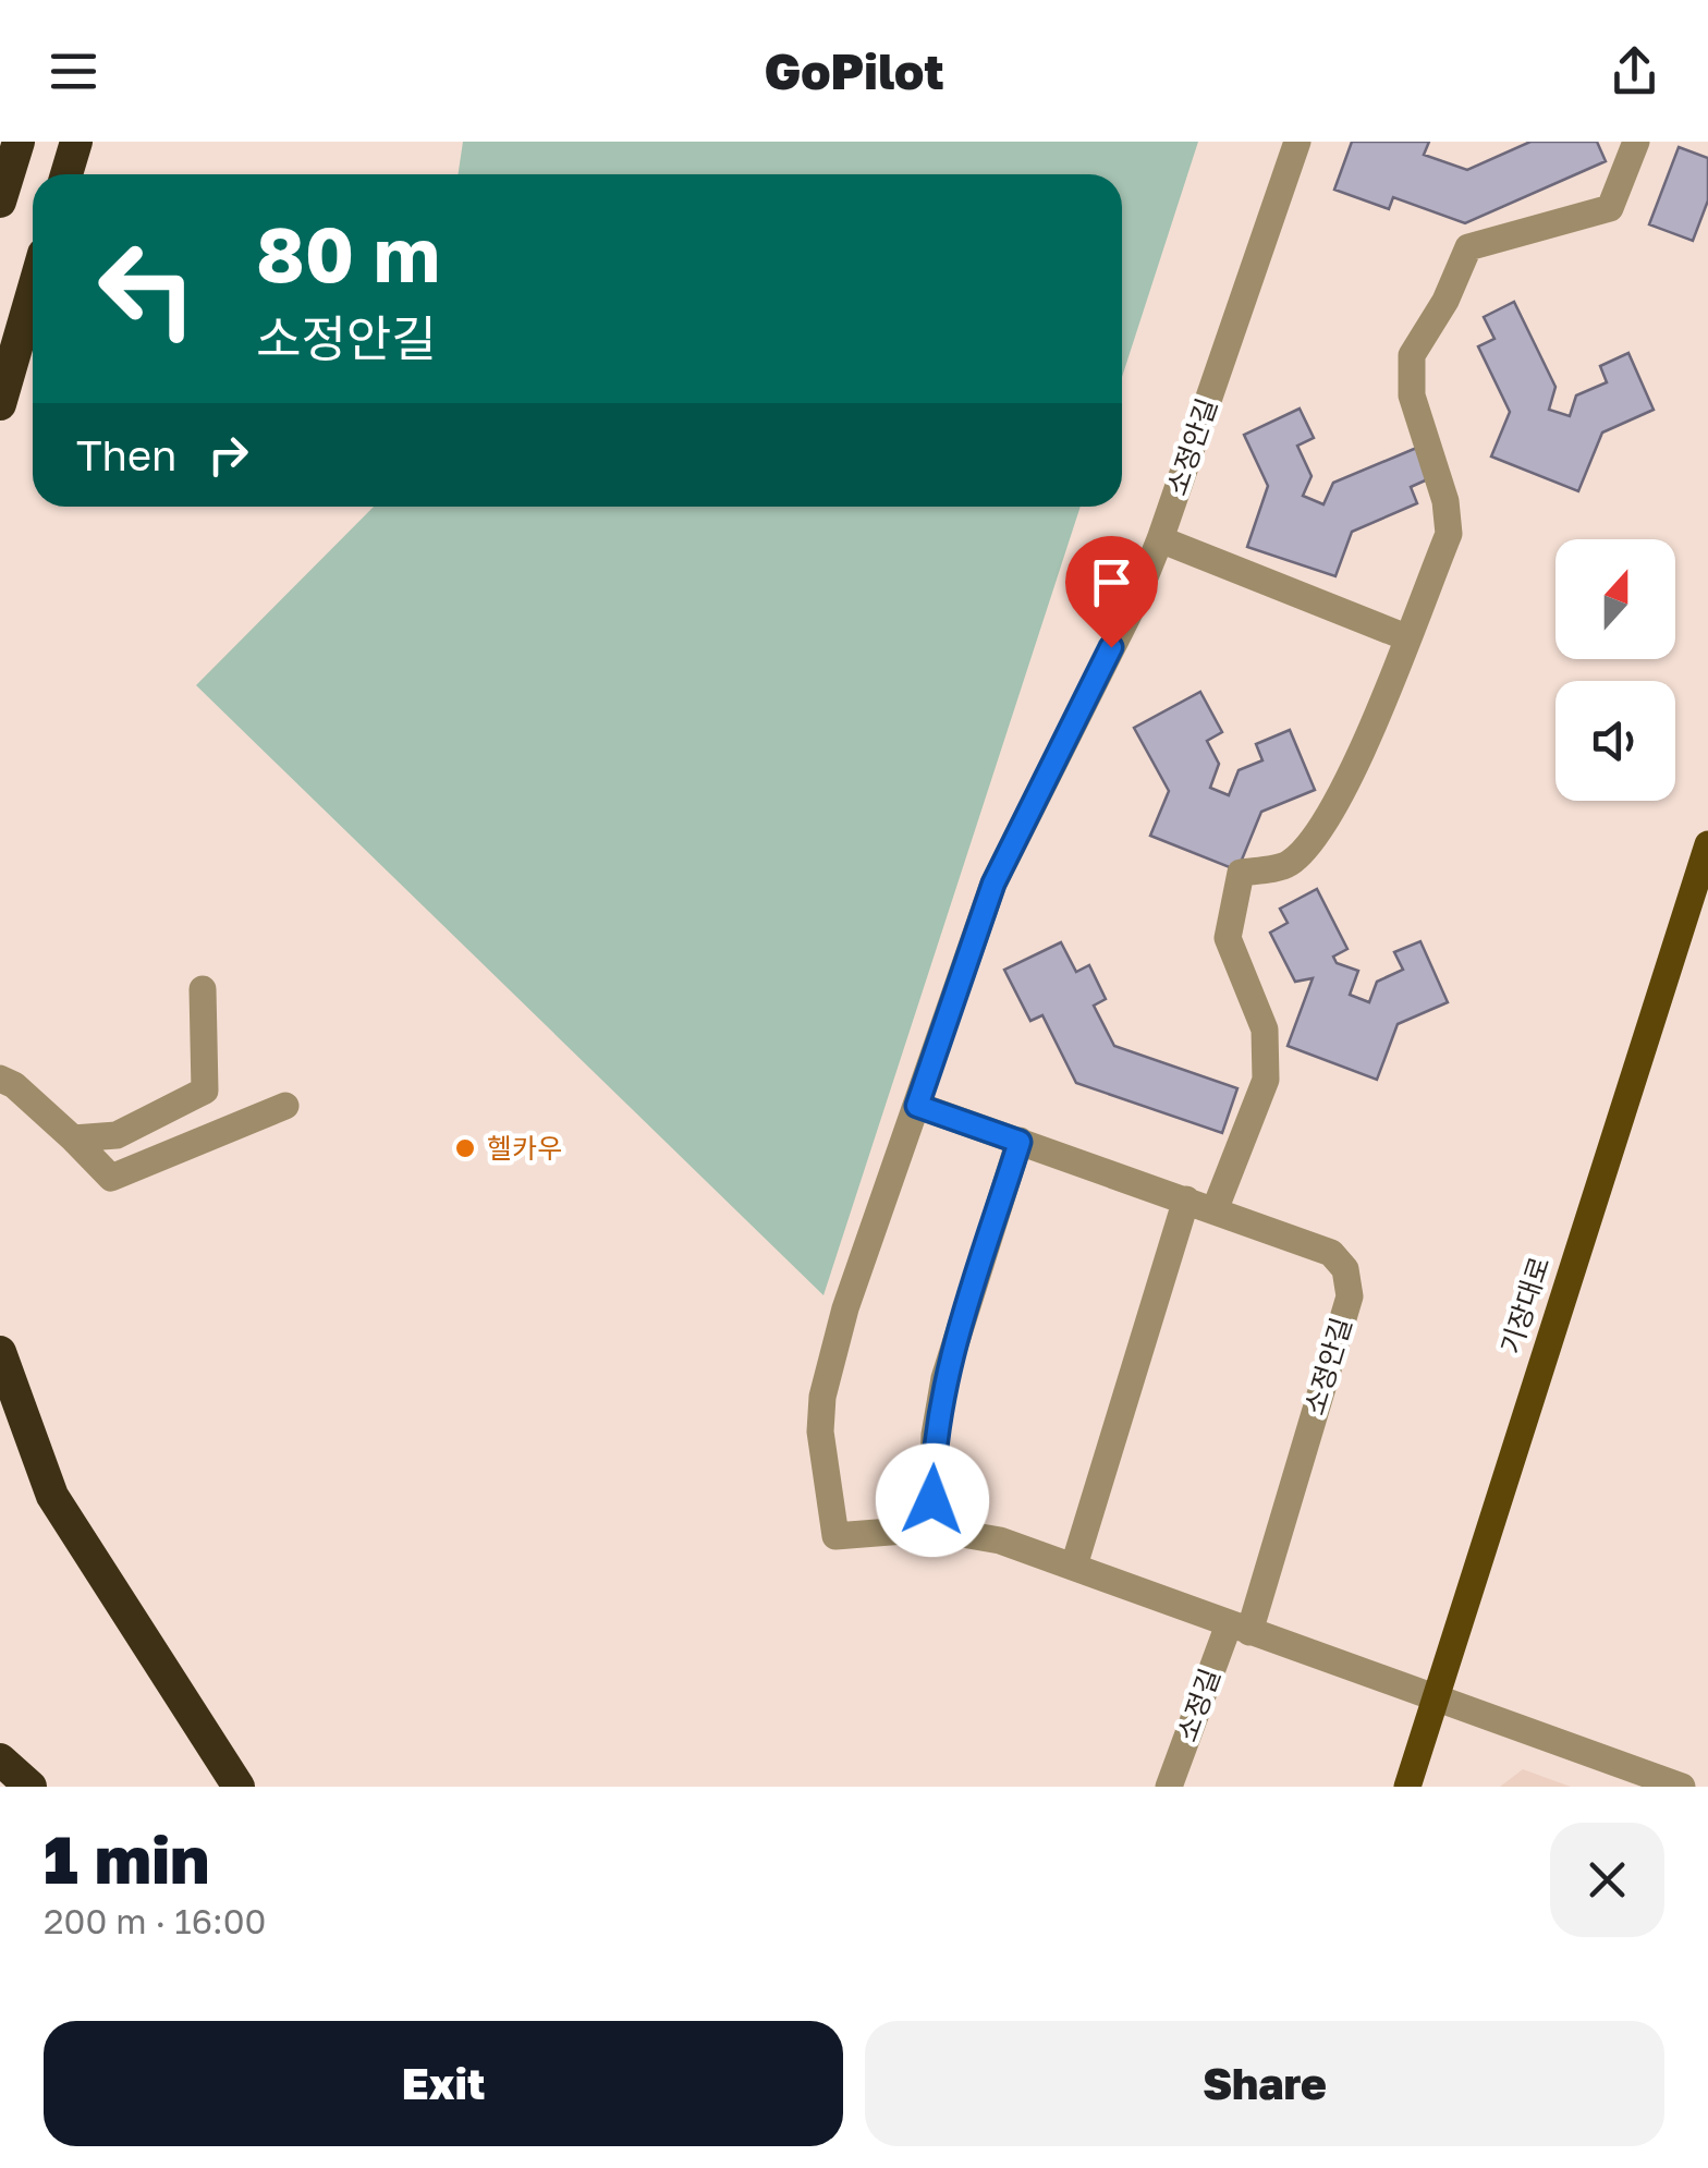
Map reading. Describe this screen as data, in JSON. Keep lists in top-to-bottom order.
{
  "streets": {
    "main road": ["기장대로"],
    "street": ["소정안길", "소정길"]
  },
  "crossings": [
    ["소정안길", "기장대로"],
    ["소정안길", "소정길"]
  ],
  "places": ["헬카우"],
  "north": "top",
  "page": {
    "header": "GoPilot",
    "turn": ["80 m", "소정안길"],
    "then": "Then",
    "heading": ["1 min", "200 m · 16:00"],
    "buttons": ["Exit", "Share"]
  }
}
